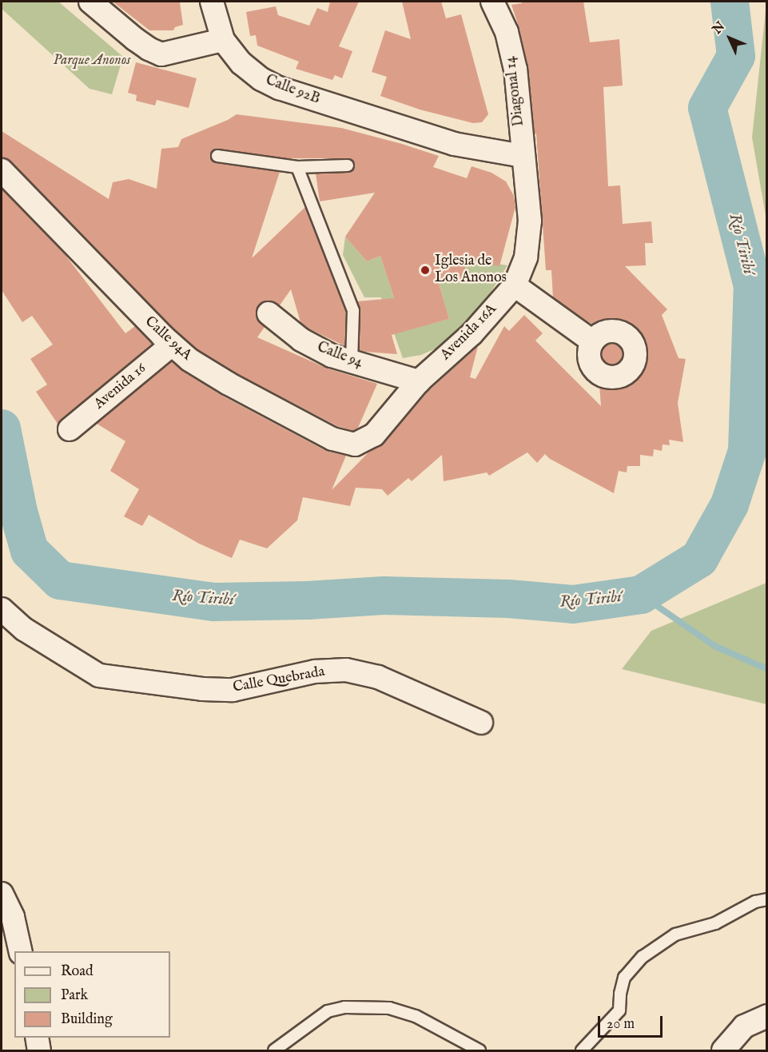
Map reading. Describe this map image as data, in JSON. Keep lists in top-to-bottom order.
{
  "streets": {
    "street": [
      "Calle 92B",
      "Diagonal 14",
      "Avenida 16A",
      "Calle 94A",
      "Calle 94",
      "Avenida 16",
      "Calle Quebrada"
    ]
  },
  "crossings": [
    ["Calle 92B", "Diagonal 14"],
    ["Calle 92B", "Avenida 16A"],
    ["Diagonal 14", "Avenida 16A"],
    ["Avenida 16A", "Calle 94A"],
    ["Avenida 16A", "Calle 94"],
    ["Calle 94A", "Avenida 16"]
  ],
  "water": ["Río Tiribí"],
  "parks": ["Parque Anonos"],
  "places": ["Iglesia de Los Anonos"],
  "legend": ["Road", "Park", "Building"],
  "scale_bar": "20 m",
  "north": "top left"
}
